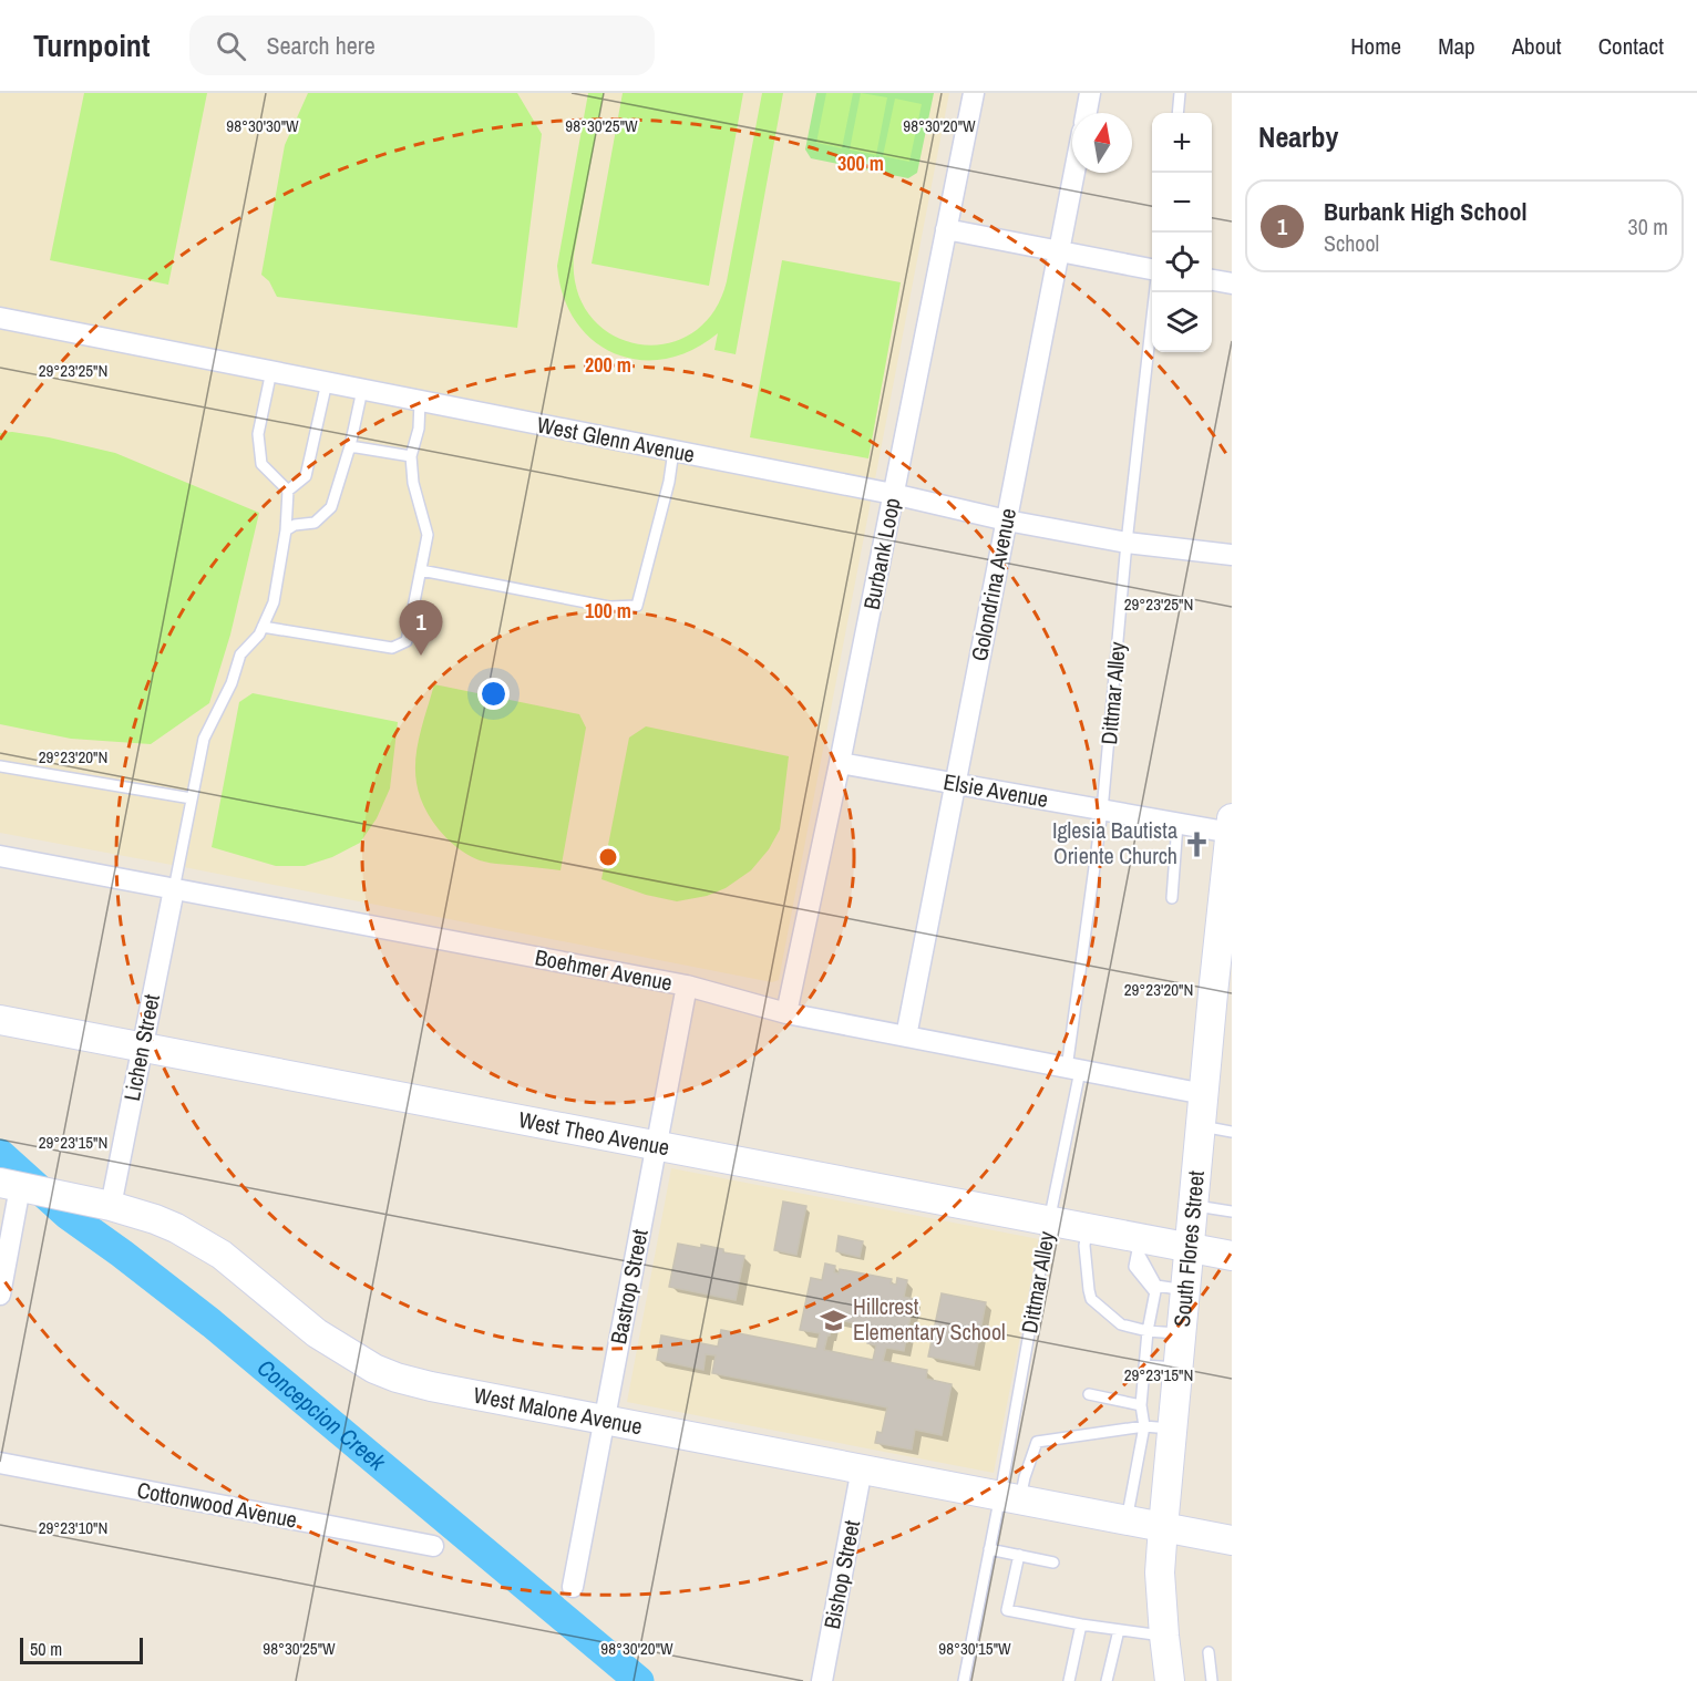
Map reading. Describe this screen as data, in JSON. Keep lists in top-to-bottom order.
{
  "streets": {
    "street": [
      "West Glenn Avenue",
      "Burbank Loop",
      "Golondrina Avenue",
      "Elsie Avenue",
      "Boehmer Avenue",
      "Lichen Street",
      "West Theo Avenue",
      "South Flores Street",
      "Bastrop Street",
      "West Malone Avenue",
      "Cottonwood Avenue",
      "Bishop Street"
    ],
    "lane": ["Dittmar Alley"]
  },
  "crossings": [
    ["West Glenn Avenue", "Burbank Loop"],
    ["West Glenn Avenue", "Golondrina Avenue"],
    ["West Glenn Avenue", "Dittmar Alley"],
    ["Burbank Loop", "Elsie Avenue"],
    ["Burbank Loop", "Boehmer Avenue"],
    ["Golondrina Avenue", "Elsie Avenue"],
    ["Golondrina Avenue", "Boehmer Avenue"],
    ["Dittmar Alley", "Elsie Avenue"],
    ["Dittmar Alley", "Boehmer Avenue"],
    ["Dittmar Alley", "West Theo Avenue"],
    ["Dittmar Alley", "West Malone Avenue"],
    ["Elsie Avenue", "South Flores Street"],
    ["Boehmer Avenue", "Lichen Street"],
    ["Boehmer Avenue", "South Flores Street"],
    ["Boehmer Avenue", "Bastrop Street"],
    ["Lichen Street", "West Theo Avenue"],
    ["Lichen Street", "West Malone Avenue"],
    ["West Theo Avenue", "South Flores Street"],
    ["West Theo Avenue", "Bastrop Street"],
    ["South Flores Street", "West Malone Avenue"],
    ["Bastrop Street", "West Malone Avenue"],
    ["West Malone Avenue", "Bishop Street"]
  ],
  "water": ["Concepcion Creek"],
  "places": {
    "church": ["Iglesia Bautista Oriente Church"],
    "school or university": ["Hillcrest Elementary School"]
  },
  "scale_bar": "50 m",
  "north": "top",
  "page": {
    "header": "Turnpoint",
    "search": "Search here",
    "nav": [
      "Home",
      "Map",
      "About",
      "Contact"
    ],
    "heading": "Nearby",
    "map_buttons": ["+", "−"],
    "list": [
      {
        "mark": "1",
        "name": "Burbank High School",
        "note": "School",
        "value": "30 m"
      }
    ],
    "pins": "1",
    "scale": "50 m"
  },
  "coordinates": [
    "98°30'30\"W",
    "98°30'25\"W",
    "98°30'20\"W",
    "29°23'25\"N",
    "29°23'20\"N",
    "29°23'15\"N",
    "29°23'10\"N",
    "98°30'15\"W"
  ],
  "rings": ["300 m", "200 m", "100 m"]
}
